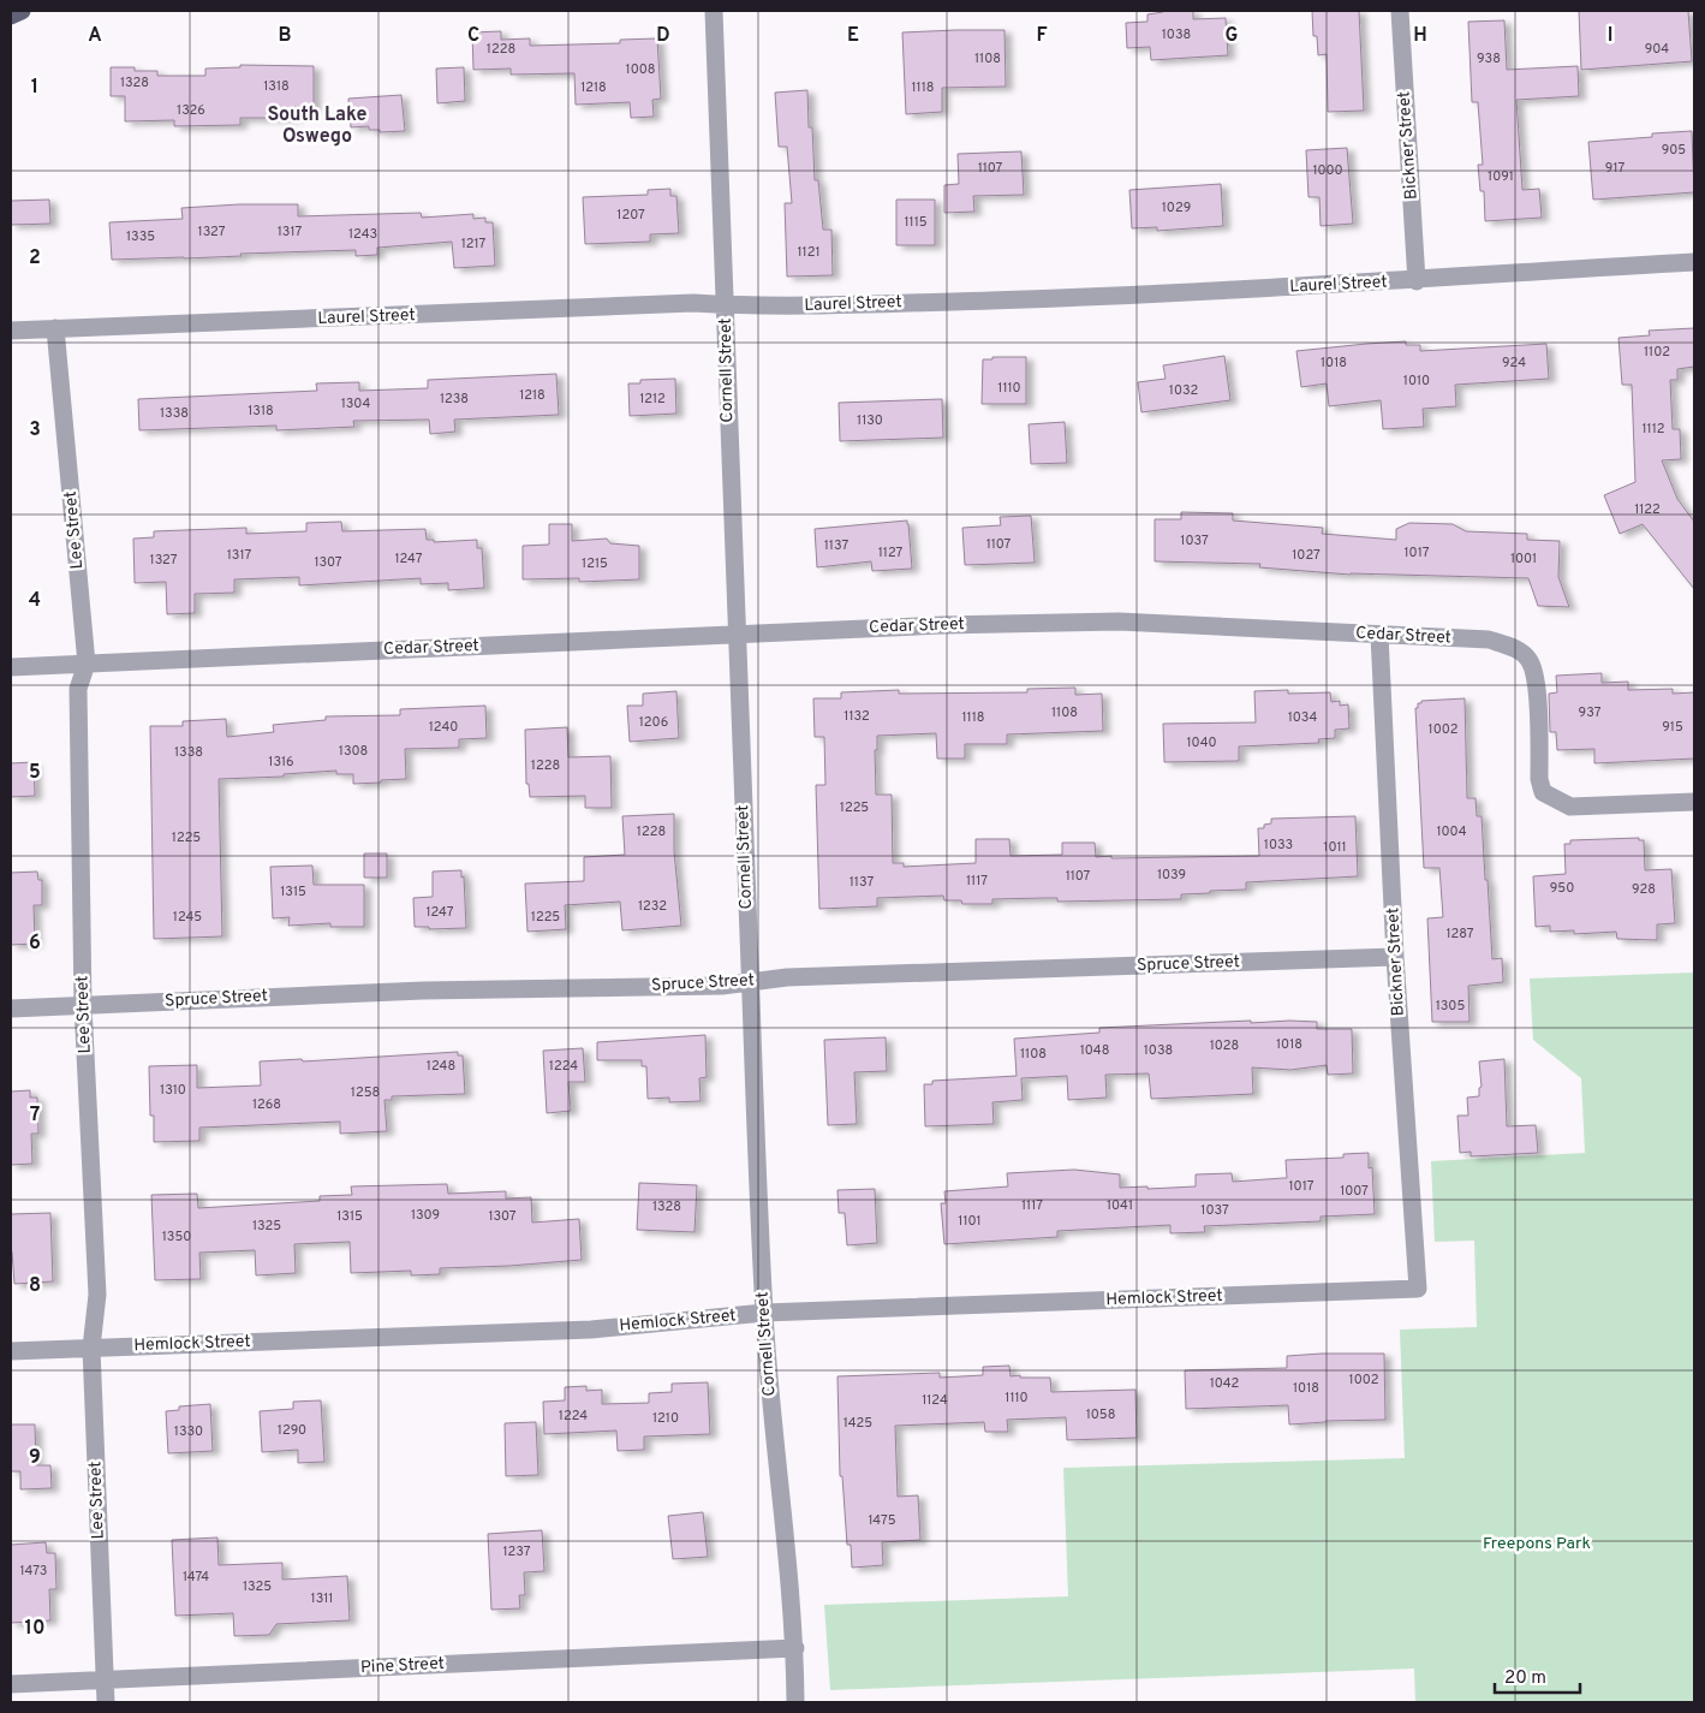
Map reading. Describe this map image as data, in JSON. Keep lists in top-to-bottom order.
{
  "streets": {
    "street": [
      "Bickner Street",
      "Laurel Street",
      "Cornell Street",
      "Lee Street",
      "Cedar Street",
      "Spruce Street",
      "Hemlock Street",
      "Pine Street"
    ]
  },
  "crossings": [
    ["Bickner Street", "Laurel Street"],
    ["Bickner Street", "Cedar Street"],
    ["Bickner Street", "Spruce Street"],
    ["Bickner Street", "Hemlock Street"],
    ["Laurel Street", "Cornell Street"],
    ["Laurel Street", "Lee Street"],
    ["Cornell Street", "Cedar Street"],
    ["Cornell Street", "Spruce Street"],
    ["Cornell Street", "Hemlock Street"],
    ["Cornell Street", "Pine Street"],
    ["Lee Street", "Cedar Street"],
    ["Lee Street", "Spruce Street"],
    ["Lee Street", "Hemlock Street"],
    ["Lee Street", "Pine Street"]
  ],
  "districts": ["South Lake Oswego"],
  "parks": ["Freepons Park"],
  "house_numbers": [
    "1038",
    "1228",
    "904",
    "1108",
    "938",
    "1008",
    "1328",
    "1318",
    "1218",
    "1118",
    "1326",
    "905",
    "1107",
    "917",
    "1000",
    "1091",
    "1029",
    "1207",
    "1115",
    "1327",
    "1317",
    "1243",
    "1335",
    "1217",
    "1121",
    "1102",
    "1018",
    "924",
    "1010",
    "1110",
    "1032",
    "1218",
    "1238",
    "1212",
    "1304",
    "1318",
    "1338",
    "1130",
    "1112",
    "1122",
    "1037",
    "1107",
    "1137",
    "1127",
    "1017",
    "1317",
    "1027",
    "1247",
    "1001",
    "1327",
    "1307",
    "1215",
    "1108",
    "937",
    "1132",
    "1118",
    "1034",
    "1206",
    "1240",
    "915",
    "1002",
    "1040",
    "1308",
    "1338",
    "1316",
    "1228",
    "1225",
    "1228",
    "1004",
    "1225",
    "1033",
    "1011",
    "1039",
    "1107",
    "1117",
    "1137",
    "950",
    "928",
    "1315",
    "1232",
    "1247",
    "1245",
    "1225",
    "1287",
    "1305",
    "1018",
    "1028",
    "1048",
    "1038",
    "1108",
    "1248",
    "1224",
    "1310",
    "1258",
    "1268",
    "1017",
    "1007",
    "1117",
    "1041",
    "1328",
    "1037",
    "1309",
    "1315",
    "1307",
    "1101",
    "1325",
    "1350",
    "1002",
    "1042",
    "1018",
    "1110",
    "1124",
    "1058",
    "1224",
    "1210",
    "1425",
    "1290",
    "1330",
    "1475",
    "1237",
    "1473",
    "1474",
    "1325",
    "1311"
  ],
  "scale_bar": "20 m",
  "grid": {
    "columns": [
      "A",
      "B",
      "C",
      "D",
      "E",
      "F",
      "G",
      "H",
      "I"
    ],
    "rows": [
      "1",
      "2",
      "3",
      "4",
      "5",
      "6",
      "7",
      "8",
      "9",
      "10"
    ]
  }
}
